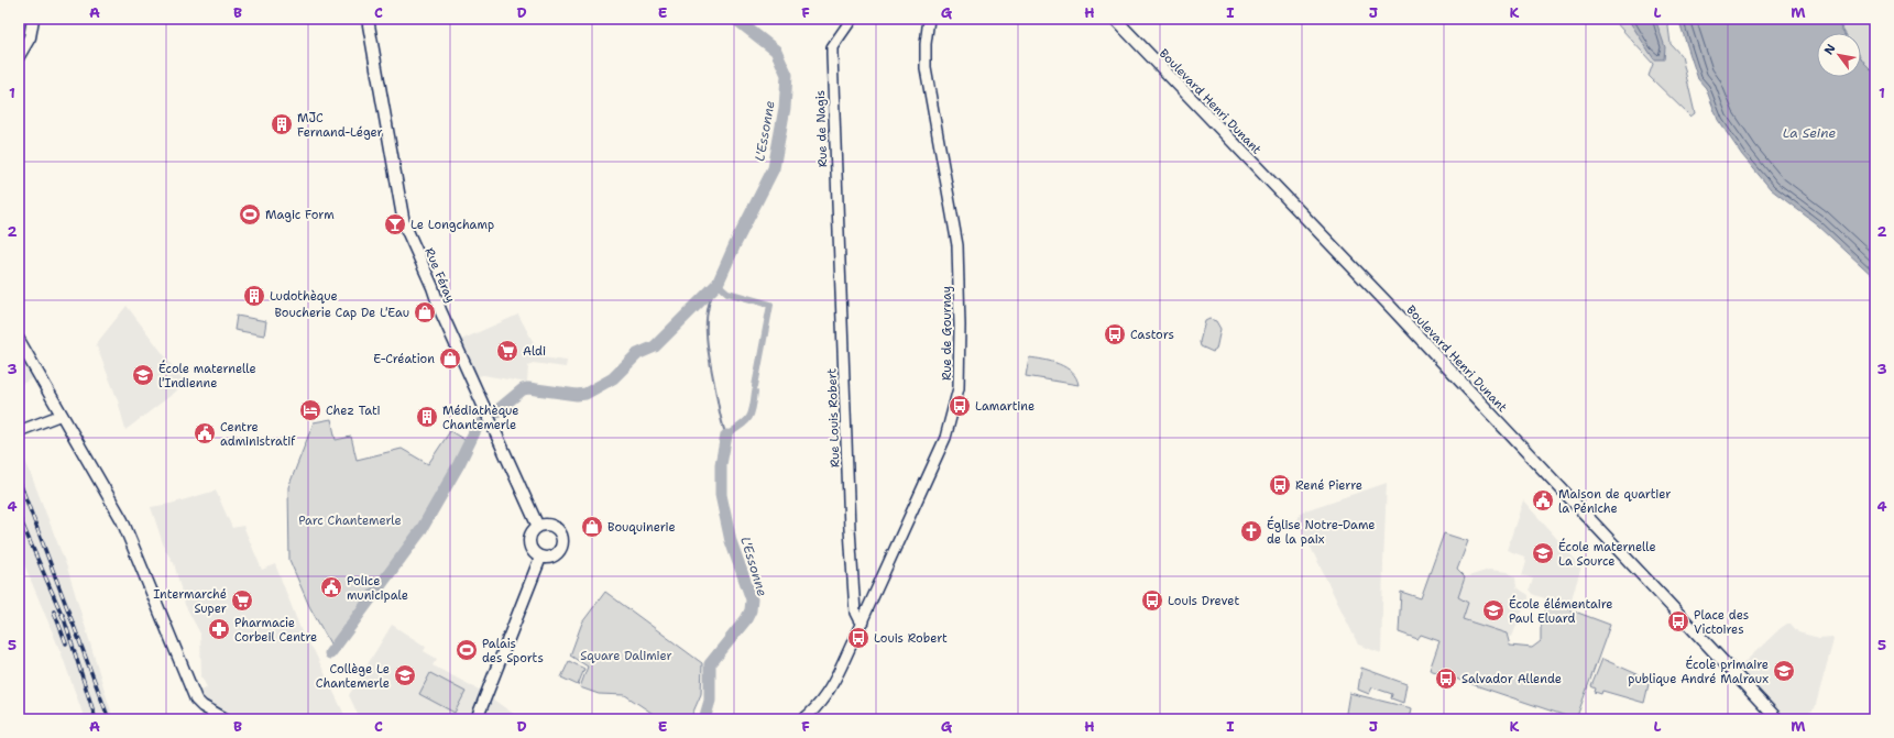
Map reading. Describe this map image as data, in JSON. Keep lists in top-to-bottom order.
{
  "streets": {
    "main road": ["Boulevard Henri Dunant", "Rue Féray"],
    "street": ["Rue de Nagis", "Rue de Gournay", "Rue Louis Robert"]
  },
  "crossings": [
    ["Rue de Nagis", "Rue Louis Robert"],
    ["Rue de Gournay", "Rue Louis Robert"]
  ],
  "water": ["L'Essonne", "La Seine"],
  "parks": ["Parc Chantemerle", "Square Dalimier"],
  "places": {
    "building": ["MJC Fernand-Léger", "Ludothèque", "Médiathèque Chantemerle"],
    "sports": ["Magic Form", "Palais des Sports"],
    "bar": ["Le Longchamp"],
    "shop": ["Boucherie Cap De L'Eau", "E-Création", "Bouquinerie"],
    "bus stop": [
      "Castors",
      "Lamartine",
      "René Pierre",
      "Louis Drevet",
      "Place des Victoires",
      "Louis Robert",
      "Salvador Allende"
    ],
    "supermarket": ["Aldi", "Intermarché Super"],
    "school or university": [
      "École maternelle l'Indienne",
      "École maternelle La Source",
      "École élémentaire Paul Eluard",
      "École primaire publique André Malraux",
      "Collège Le Chantemerle"
    ],
    "hotel": ["Chez Tati"],
    "public building": ["Centre administratif", "Maison de quartier la Péniche", "Police municipale"],
    "church": ["Église Notre-Dame de la paix"],
    "pharmacy": ["Pharmacie Corbeil Centre"]
  },
  "north": "top left",
  "grid": {
    "columns": [
      "A",
      "B",
      "C",
      "D",
      "E",
      "F",
      "G",
      "H",
      "I",
      "J",
      "K",
      "L",
      "M"
    ],
    "rows": [
      "1",
      "2",
      "3",
      "4",
      "5"
    ]
  }
}
